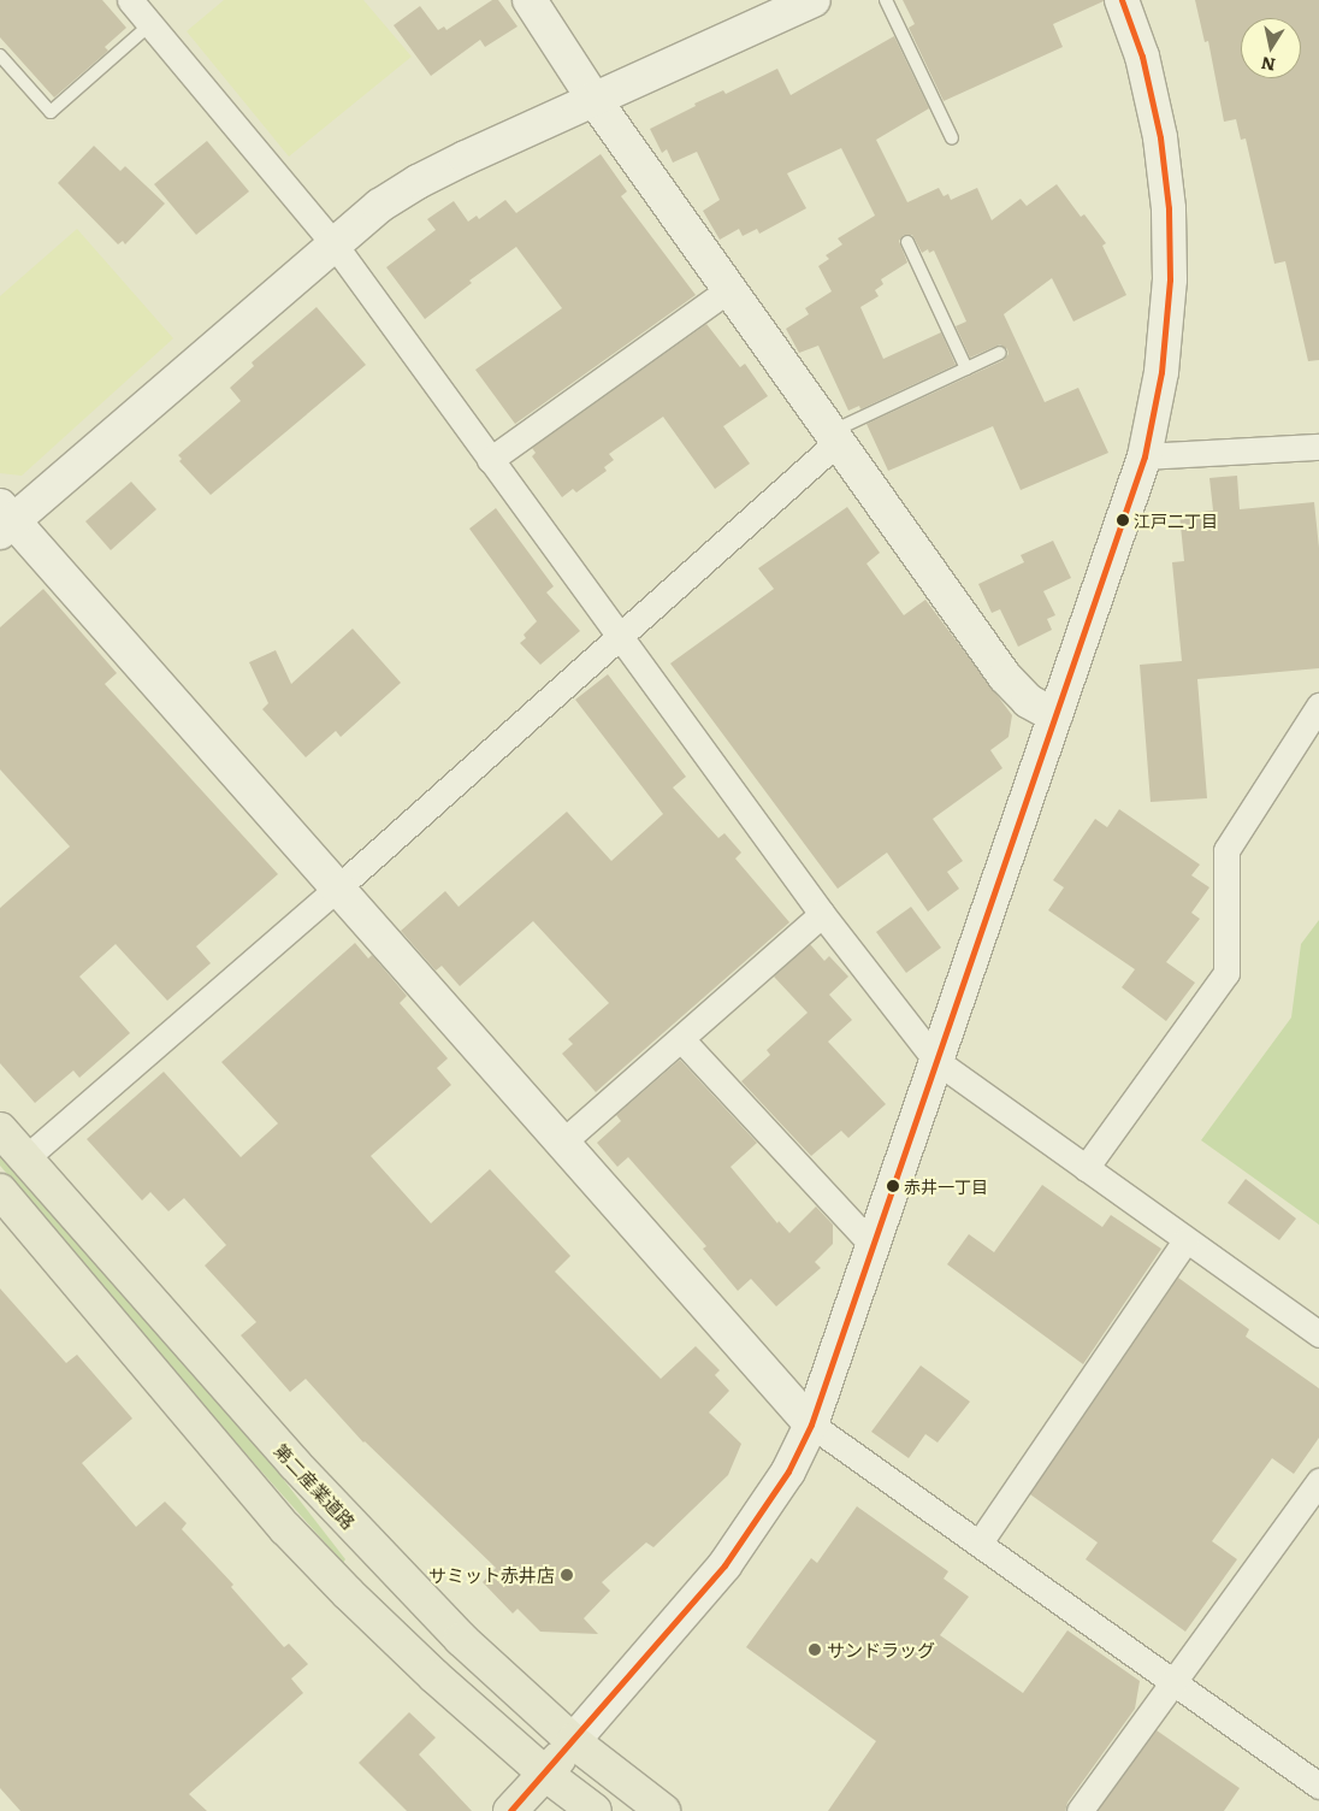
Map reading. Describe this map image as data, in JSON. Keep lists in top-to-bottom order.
{
  "streets": {
    "main road": ["第二産業道路"]
  },
  "places": [
    "江戸二丁目",
    "赤井一丁目",
    "サミット赤井店",
    "サンドラッグ"
  ],
  "north": "bottom"
}
